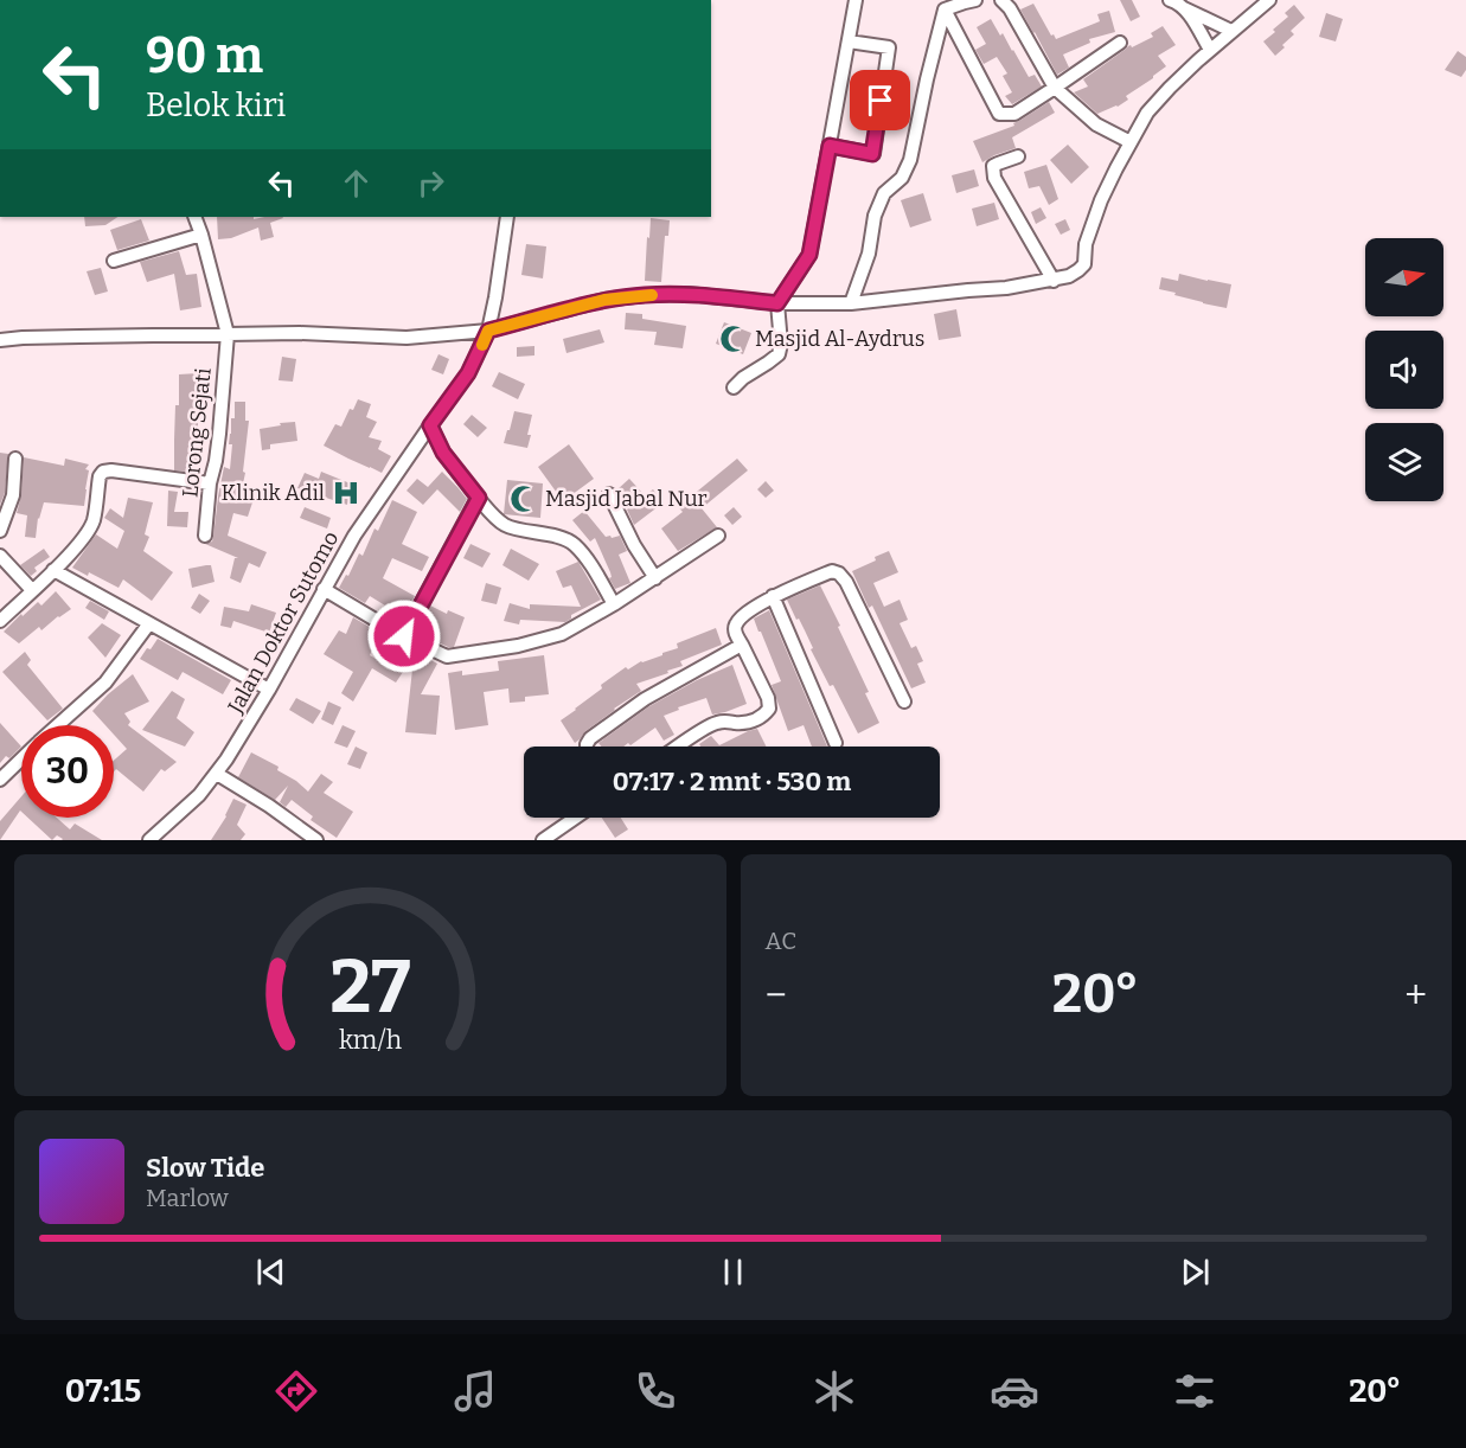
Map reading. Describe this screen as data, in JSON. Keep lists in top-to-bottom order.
{
  "streets": {
    "street": ["Lorong Sejati", "Jalan Doktor Sutomo"]
  },
  "places": {
    "mosque": ["Masjid Al-Aydrus", "Masjid Jabal Nur"],
    "hospital": ["Klinik Adil"]
  },
  "north": "right",
  "page": {
    "turn": ["90 m", "Belok kiri"],
    "limit": "30",
    "trip": "07:17 · 2 mnt · 530 m",
    "tile": "AC",
    "heat": ["−", "20°", "+"],
    "song": ["Slow Tide", "Marlow"],
    "tabs": ["07:15", "20°"],
    "gauge": ["27", "km/h"]
  }
}
